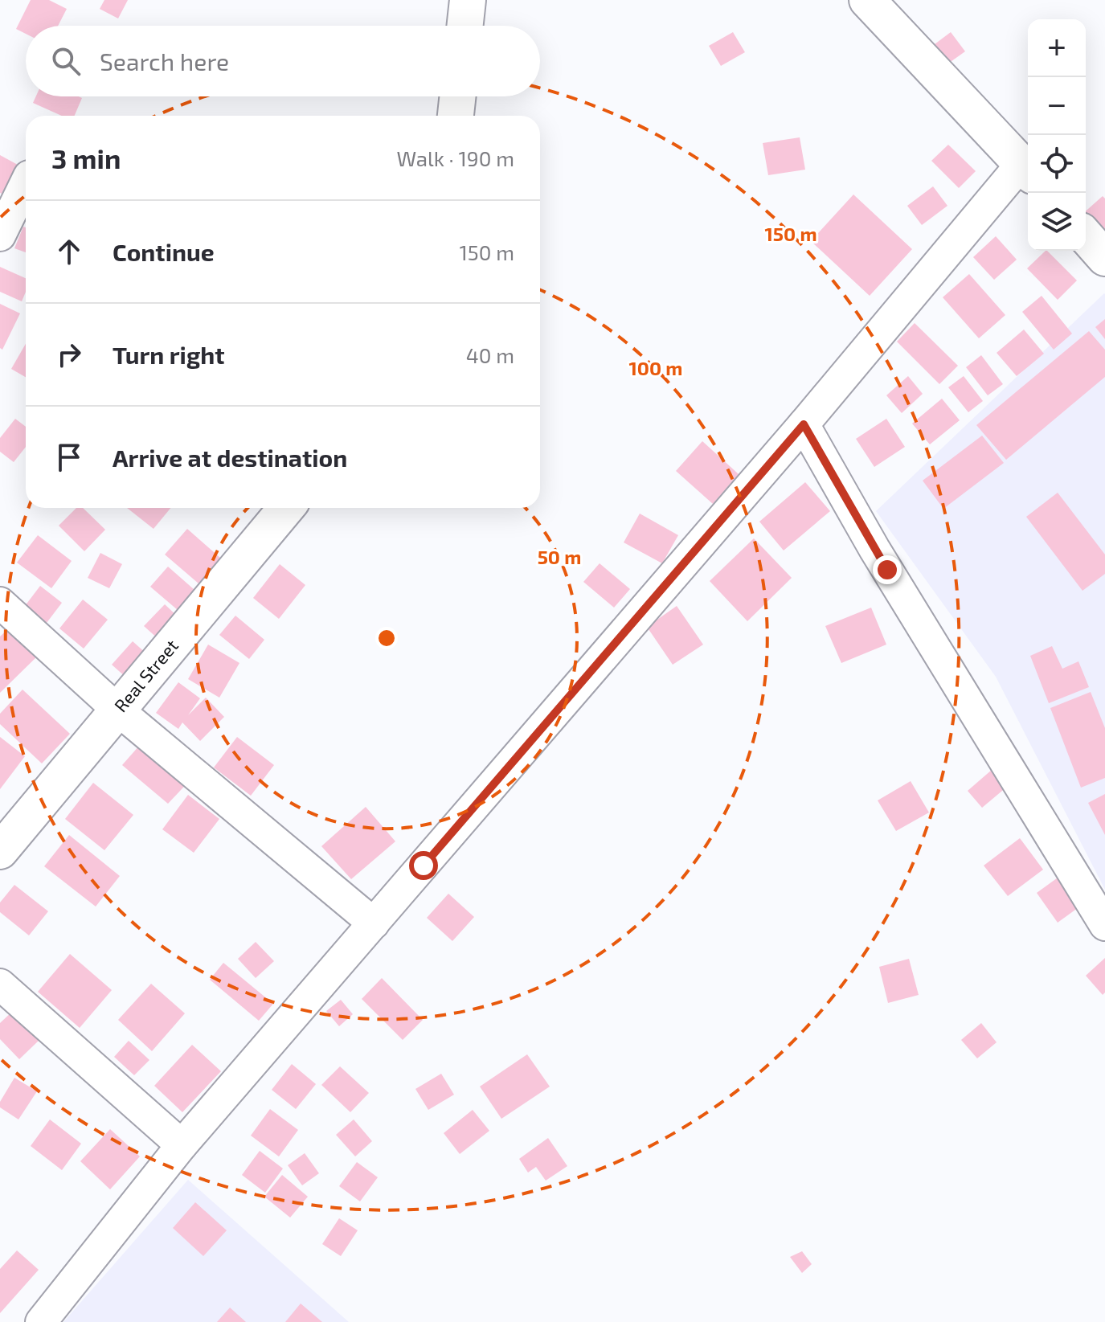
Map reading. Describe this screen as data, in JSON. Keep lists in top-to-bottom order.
{
  "streets": {
    "street": ["Real Street"]
  },
  "page": {
    "map_buttons": ["+", "−"],
    "search": "Search here",
    "heading": ["3 min", "Walk · 190 m"],
    "list": [
      ["Continue", "150 m"],
      ["Turn right", "40 m"],
      "Arrive at destination"
    ]
  },
  "rings": ["150 m", "100 m", "50 m"]
}
